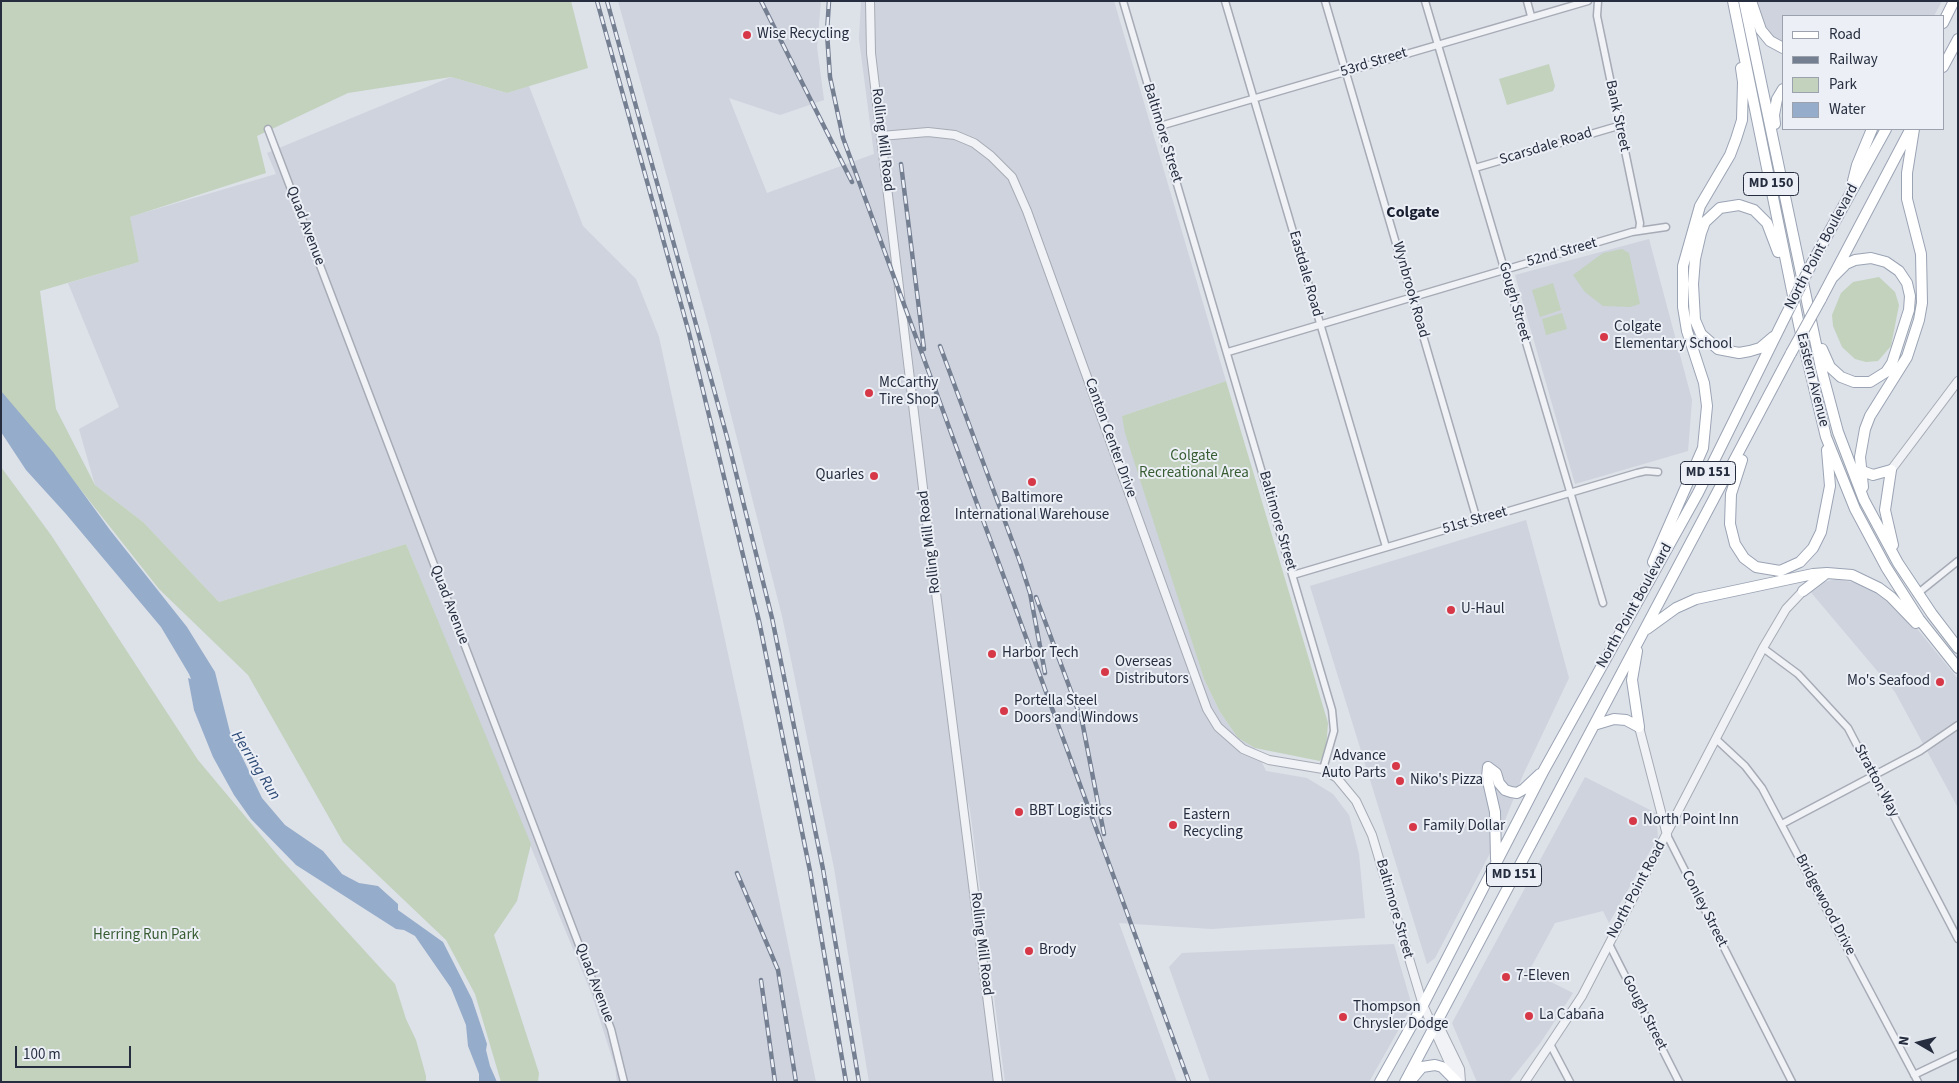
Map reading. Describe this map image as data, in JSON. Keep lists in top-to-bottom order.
{
  "streets": {
    "main road": [
      "MD 150",
      "North Point Boulevard",
      "Eastern Avenue",
      "MD 151"
    ],
    "street": [
      "53rd Street",
      "Bank Street",
      "Baltimore Street",
      "Rolling Mill Road",
      "Scarsdale Road",
      "Quad Avenue",
      "52nd Street",
      "Eastdale Road",
      "Wynbrook Road",
      "Gough Street",
      "Canton Center Drive",
      "51st Street",
      "Stratton Way",
      "North Point Road",
      "Bridgewood Drive",
      "Conley Street"
    ]
  },
  "crossings": [
    ["53rd Street", "Baltimore Street"],
    ["53rd Street", "Eastdale Road"],
    ["53rd Street", "Wynbrook Road"],
    ["53rd Street", "Gough Street"],
    ["Bank Street", "Scarsdale Road"],
    ["Bank Street", "52nd Street"],
    ["Baltimore Street", "North Point Boulevard"],
    ["Baltimore Street", "52nd Street"],
    ["Baltimore Street", "Canton Center Drive"],
    ["Baltimore Street", "51st Street"],
    ["Rolling Mill Road", "Canton Center Drive"],
    ["Scarsdale Road", "Gough Street"],
    ["52nd Street", "Eastdale Road"],
    ["52nd Street", "Wynbrook Road"],
    ["52nd Street", "Gough Street"],
    ["Eastdale Road", "51st Street"],
    ["Wynbrook Road", "51st Street"],
    ["Gough Street", "51st Street"],
    ["Gough Street", "North Point Road"],
    ["Stratton Way", "North Point Road"],
    ["North Point Road", "Bridgewood Drive"],
    ["North Point Road", "Conley Street"]
  ],
  "districts": ["Colgate"],
  "water": ["Herring Run"],
  "parks": ["Colgate Recreational Area", "Herring Run Park"],
  "places": [
    "Wise Recycling",
    "Colgate Elementary School",
    "McCarthy Tire Shop",
    "Quarles",
    "Baltimore International Warehouse",
    "U-Haul",
    "Harbor Tech",
    "Overseas Distributors",
    "Mo's Seafood",
    "Portella Steel Doors and Windows",
    "Advance Auto Parts",
    "Niko's Pizza",
    "BBT Logistics",
    "North Point Inn",
    "Eastern Recycling",
    "Family Dollar",
    "Brody",
    "7-Eleven",
    "La Cabaña",
    "Thompson Chrysler Dodge"
  ],
  "legend": [
    "Road",
    "Railway",
    "Park",
    "Water"
  ],
  "scale_bar": "100 m",
  "north": "left"
}
